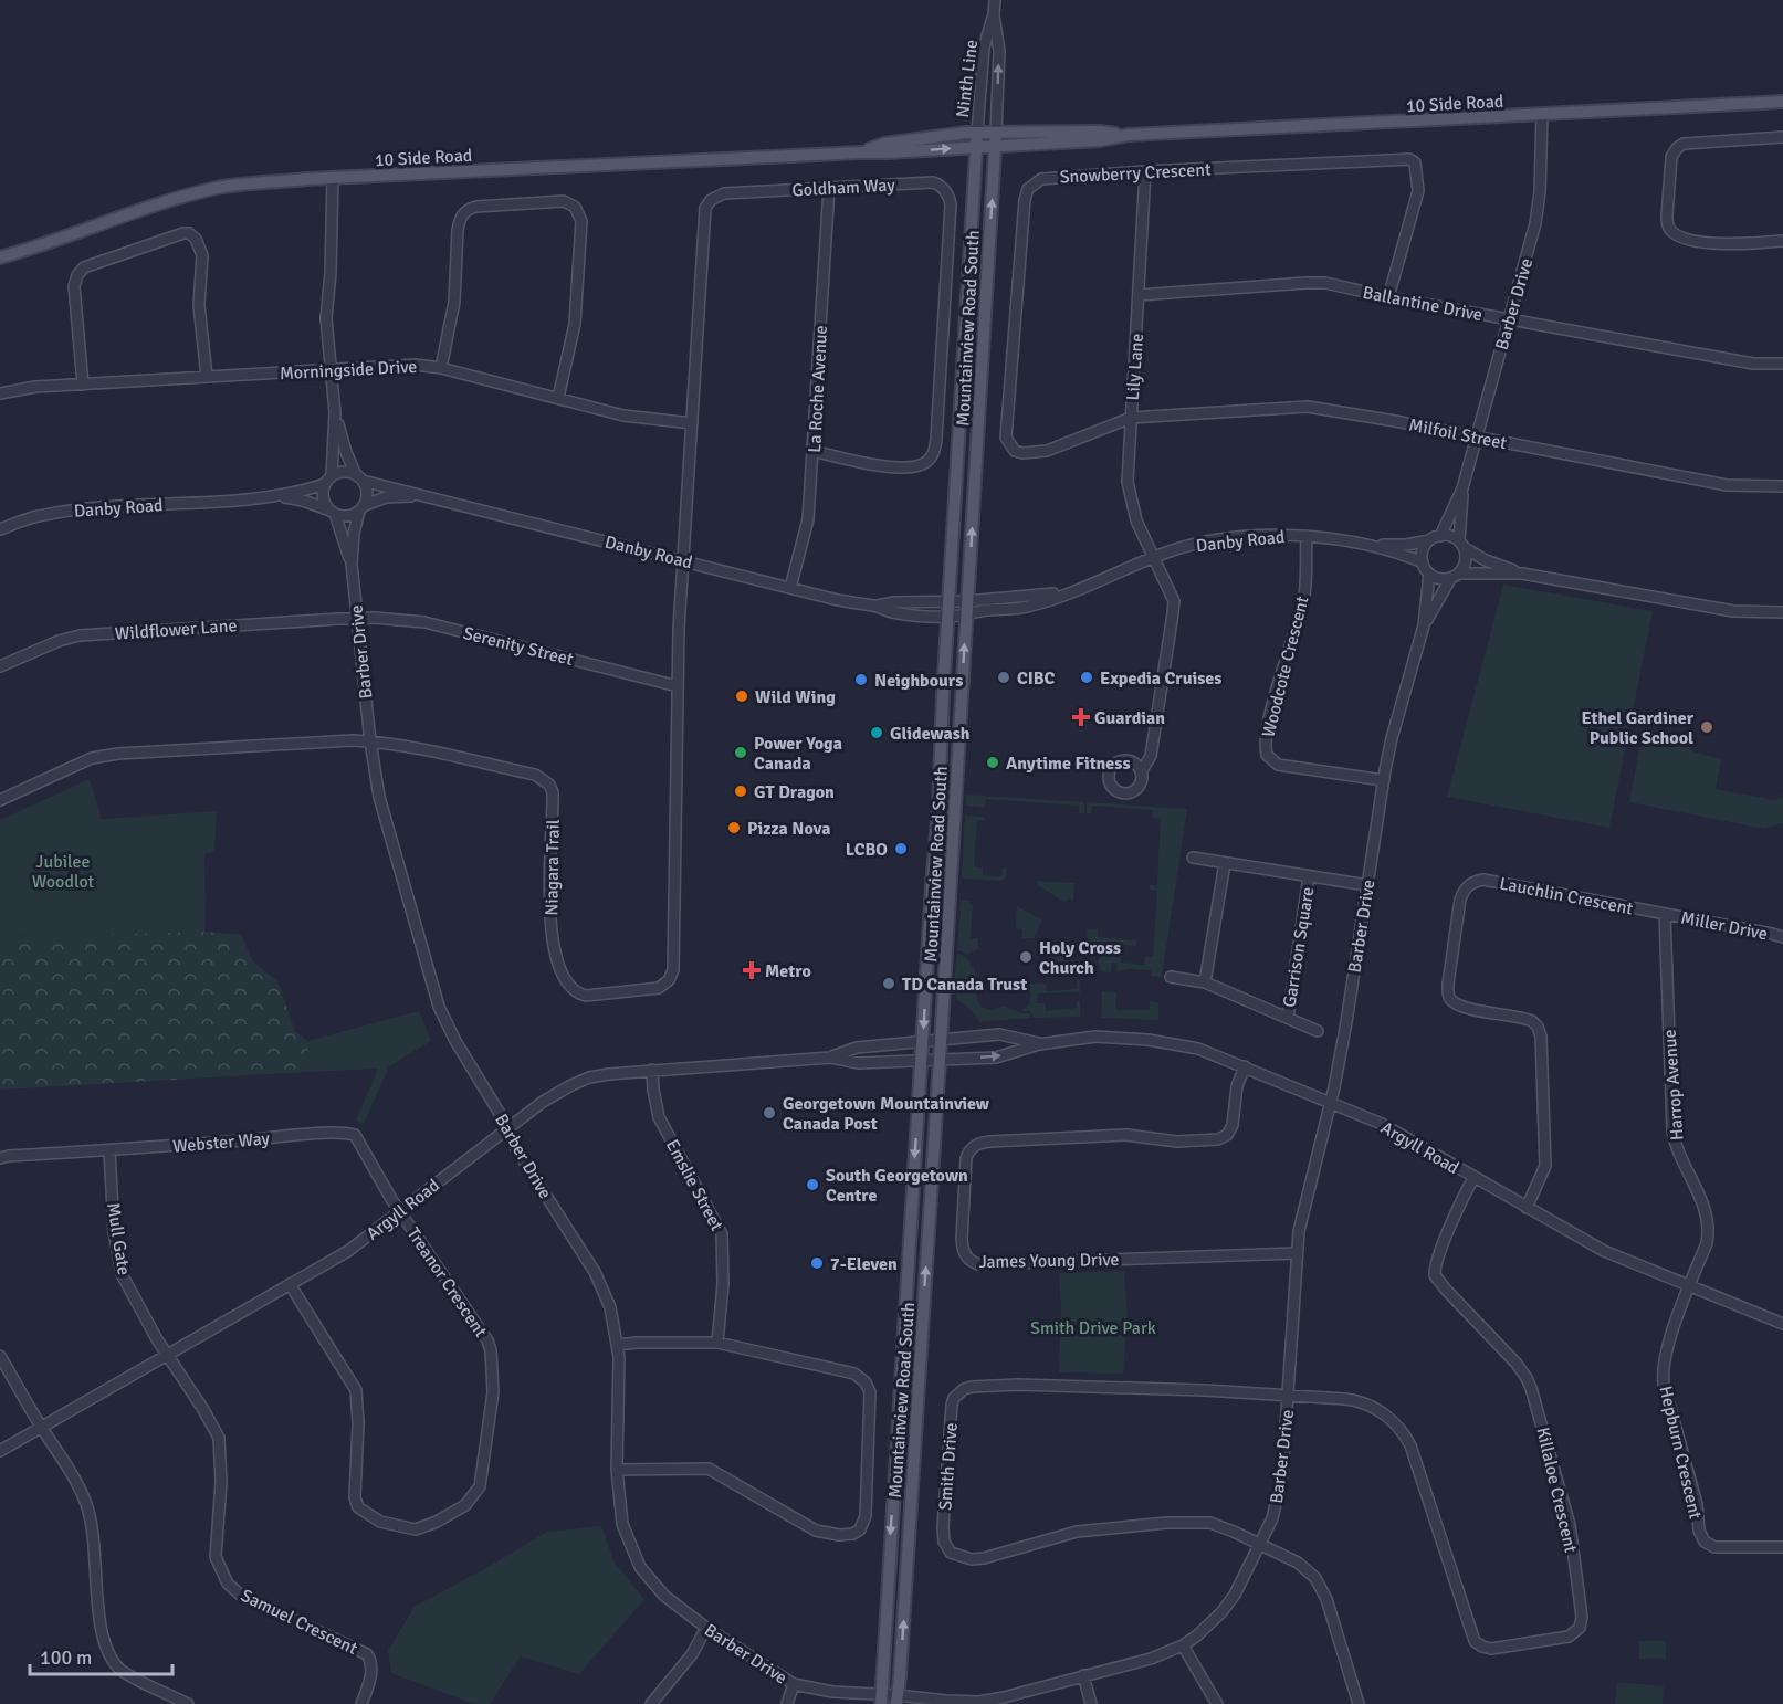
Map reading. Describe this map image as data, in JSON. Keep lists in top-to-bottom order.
{
  "streets": {
    "main road": ["Ninth Line", "10 Side Road", "Mountainview Road South"],
    "street": [
      "Snowberry Crescent",
      "Goldham Way",
      "Ballantine Drive",
      "Barber Drive",
      "Lily Lane",
      "Morningside Drive",
      "La Roche Avenue",
      "Milfoil Street",
      "Danby Road",
      "Wildflower Lane",
      "Serenity Street",
      "Woodcote Crescent",
      "Niagara Trail",
      "Lauchlin Crescent",
      "Miller Drive",
      "Garrison Square",
      "Harrop Avenue",
      "Webster Way",
      "Argyll Road",
      "Emslie Street",
      "Mull Gate",
      "James Young Drive",
      "Treanor Crescent",
      "Hepburn Crescent",
      "Smith Drive",
      "Killaloe Crescent",
      "Samuel Crescent"
    ]
  },
  "crossings": [
    ["Ninth Line", "10 Side Road"],
    ["Ninth Line", "Mountainview Road South"],
    ["10 Side Road", "Barber Drive"],
    ["10 Side Road", "Mountainview Road South"],
    ["Snowberry Crescent", "Ballantine Drive"],
    ["Snowberry Crescent", "Lily Lane"],
    ["Snowberry Crescent", "Milfoil Street"],
    ["Goldham Way", "Morningside Drive"],
    ["Goldham Way", "La Roche Avenue"],
    ["Goldham Way", "Danby Road"],
    ["Goldham Way", "Niagara Trail"],
    ["Ballantine Drive", "Barber Drive"],
    ["Ballantine Drive", "Lily Lane"],
    ["Barber Drive", "Mountainview Road South"],
    ["Barber Drive", "Milfoil Street"],
    ["Barber Drive", "Danby Road"],
    ["Barber Drive", "Wildflower Lane"],
    ["Barber Drive", "Serenity Street"],
    ["Barber Drive", "Woodcote Crescent"],
    ["Barber Drive", "Niagara Trail"],
    ["Barber Drive", "Garrison Square"],
    ["Barber Drive", "Argyll Road"],
    ["Barber Drive", "James Young Drive"],
    ["Barber Drive", "Smith Drive"],
    ["Barber Drive", "Killaloe Crescent"],
    ["Mountainview Road South", "Danby Road"],
    ["Mountainview Road South", "Argyll Road"],
    ["Lily Lane", "Milfoil Street"],
    ["Lily Lane", "Danby Road"],
    ["La Roche Avenue", "Danby Road"],
    ["Danby Road", "Woodcote Crescent"],
    ["Danby Road", "Niagara Trail"],
    ["Wildflower Lane", "Serenity Street"],
    ["Serenity Street", "Niagara Trail"],
    ["Lauchlin Crescent", "Miller Drive"],
    ["Lauchlin Crescent", "Harrop Avenue"],
    ["Lauchlin Crescent", "Argyll Road"],
    ["Miller Drive", "Harrop Avenue"],
    ["Harrop Avenue", "Argyll Road"],
    ["Harrop Avenue", "Hepburn Crescent"],
    ["Webster Way", "Argyll Road"],
    ["Webster Way", "Mull Gate"],
    ["Webster Way", "Treanor Crescent"],
    ["Argyll Road", "Emslie Street"],
    ["Argyll Road", "Mull Gate"],
    ["Argyll Road", "James Young Drive"],
    ["Argyll Road", "Treanor Crescent"],
    ["Argyll Road", "Hepburn Crescent"],
    ["Argyll Road", "Killaloe Crescent"],
    ["Argyll Road", "Samuel Crescent"],
    ["Mull Gate", "Samuel Crescent"],
    ["Smith Drive", "Killaloe Crescent"]
  ],
  "parks": ["Jubilee Woodlot", "Smith Drive Park"],
  "places": {
    "other": [
      "CIBC",
      "Expedia Cruises",
      "Neighbours",
      "Wild Wing",
      "Ethel Gardiner Public School",
      "Glidewash",
      "Power Yoga Canada",
      "Anytime Fitness",
      "GT Dragon",
      "Pizza Nova",
      "LCBO",
      "Holy Cross Church",
      "TD Canada Trust",
      "Georgetown Mountainview Canada Post",
      "South Georgetown Centre",
      "7-Eleven"
    ],
    "health": ["Guardian", "Metro"]
  },
  "scale_bar": "100 m"
}
